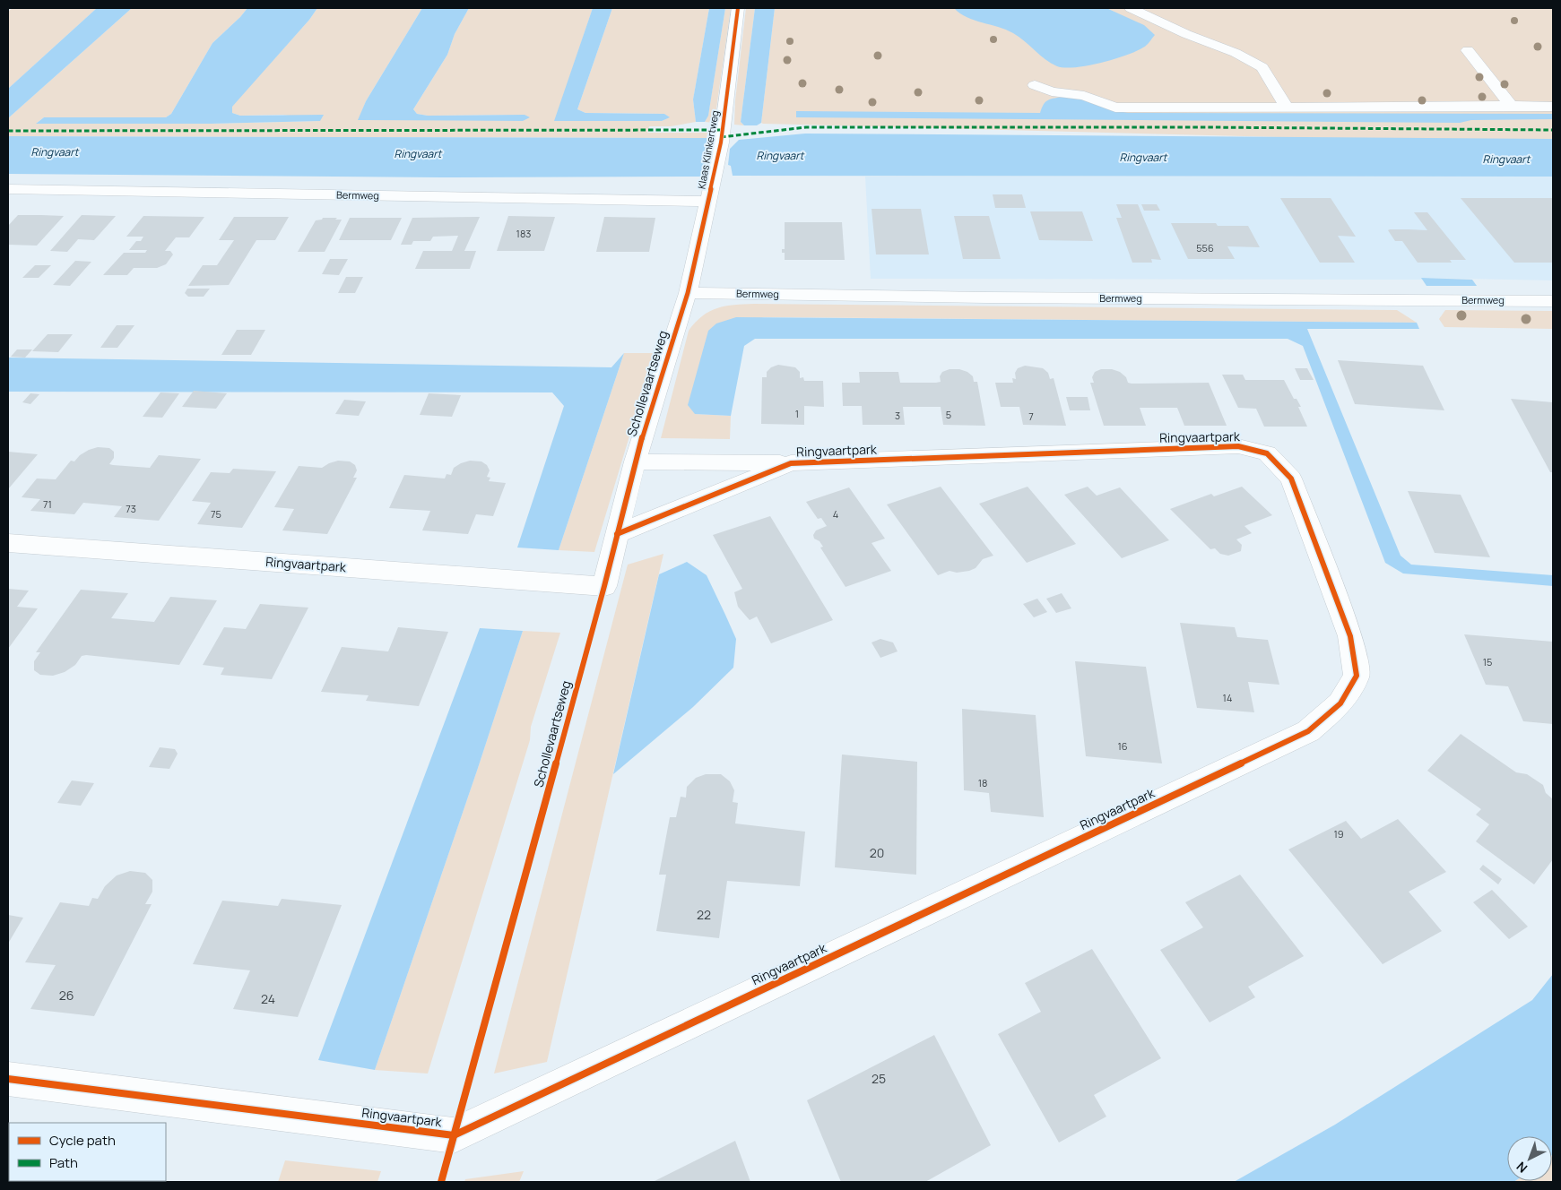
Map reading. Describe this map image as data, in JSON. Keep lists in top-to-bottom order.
{
  "streets": {
    "street": [
      "Klaas Klinkertweg",
      "Bermweg",
      "Schollevaartseweg",
      "Ringvaartpark"
    ]
  },
  "crossings": [
    ["Klaas Klinkertweg", "Bermweg"],
    ["Klaas Klinkertweg", "Schollevaartseweg"],
    ["Bermweg", "Schollevaartseweg"],
    ["Schollevaartseweg", "Ringvaartpark"]
  ],
  "water": ["Ringvaart"],
  "house_numbers": [
    "183",
    "556",
    "1",
    "5",
    "3",
    "7",
    "71",
    "73",
    "75",
    "4",
    "15",
    "14",
    "16",
    "18",
    "19",
    "20",
    "22",
    "26",
    "24",
    "25"
  ],
  "legend": ["Cycle path", "Path"],
  "north": "bottom left"
}
